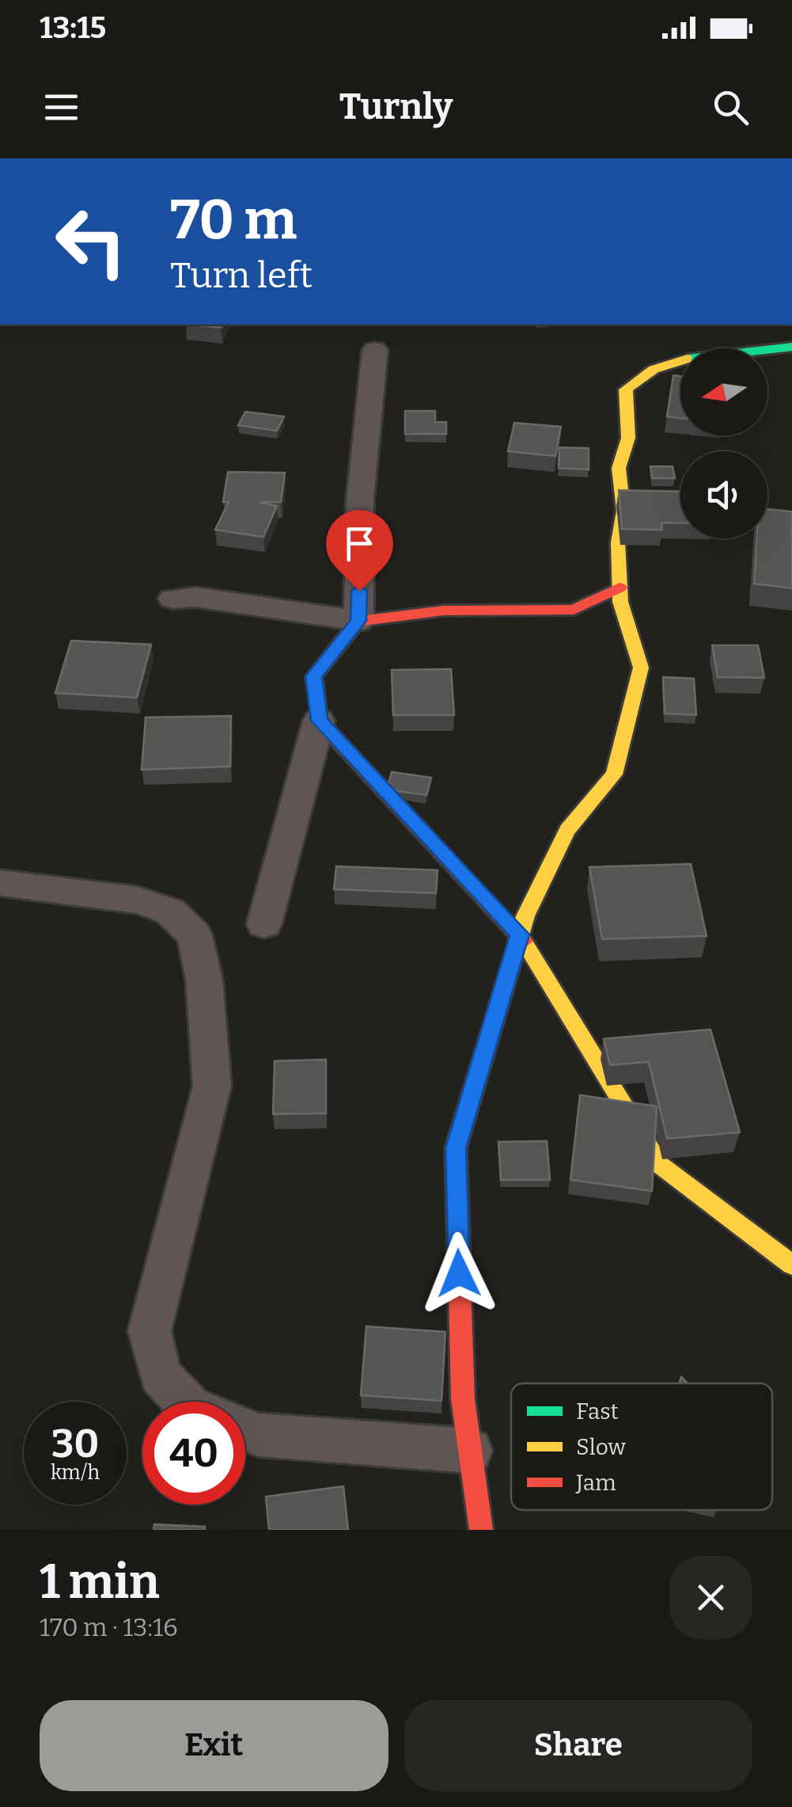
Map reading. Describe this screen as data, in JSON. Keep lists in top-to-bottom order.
{
  "legend": ["Fast", "Slow", "Jam"],
  "north": "left",
  "page": {
    "status": "13:15",
    "header": "Turnly",
    "turn": ["70 m", "Turn left"],
    "speed": "30 km/h",
    "limit": "40",
    "heading": ["1 min", "170 m · 13:16"],
    "buttons": ["Exit", "Share"]
  }
}
